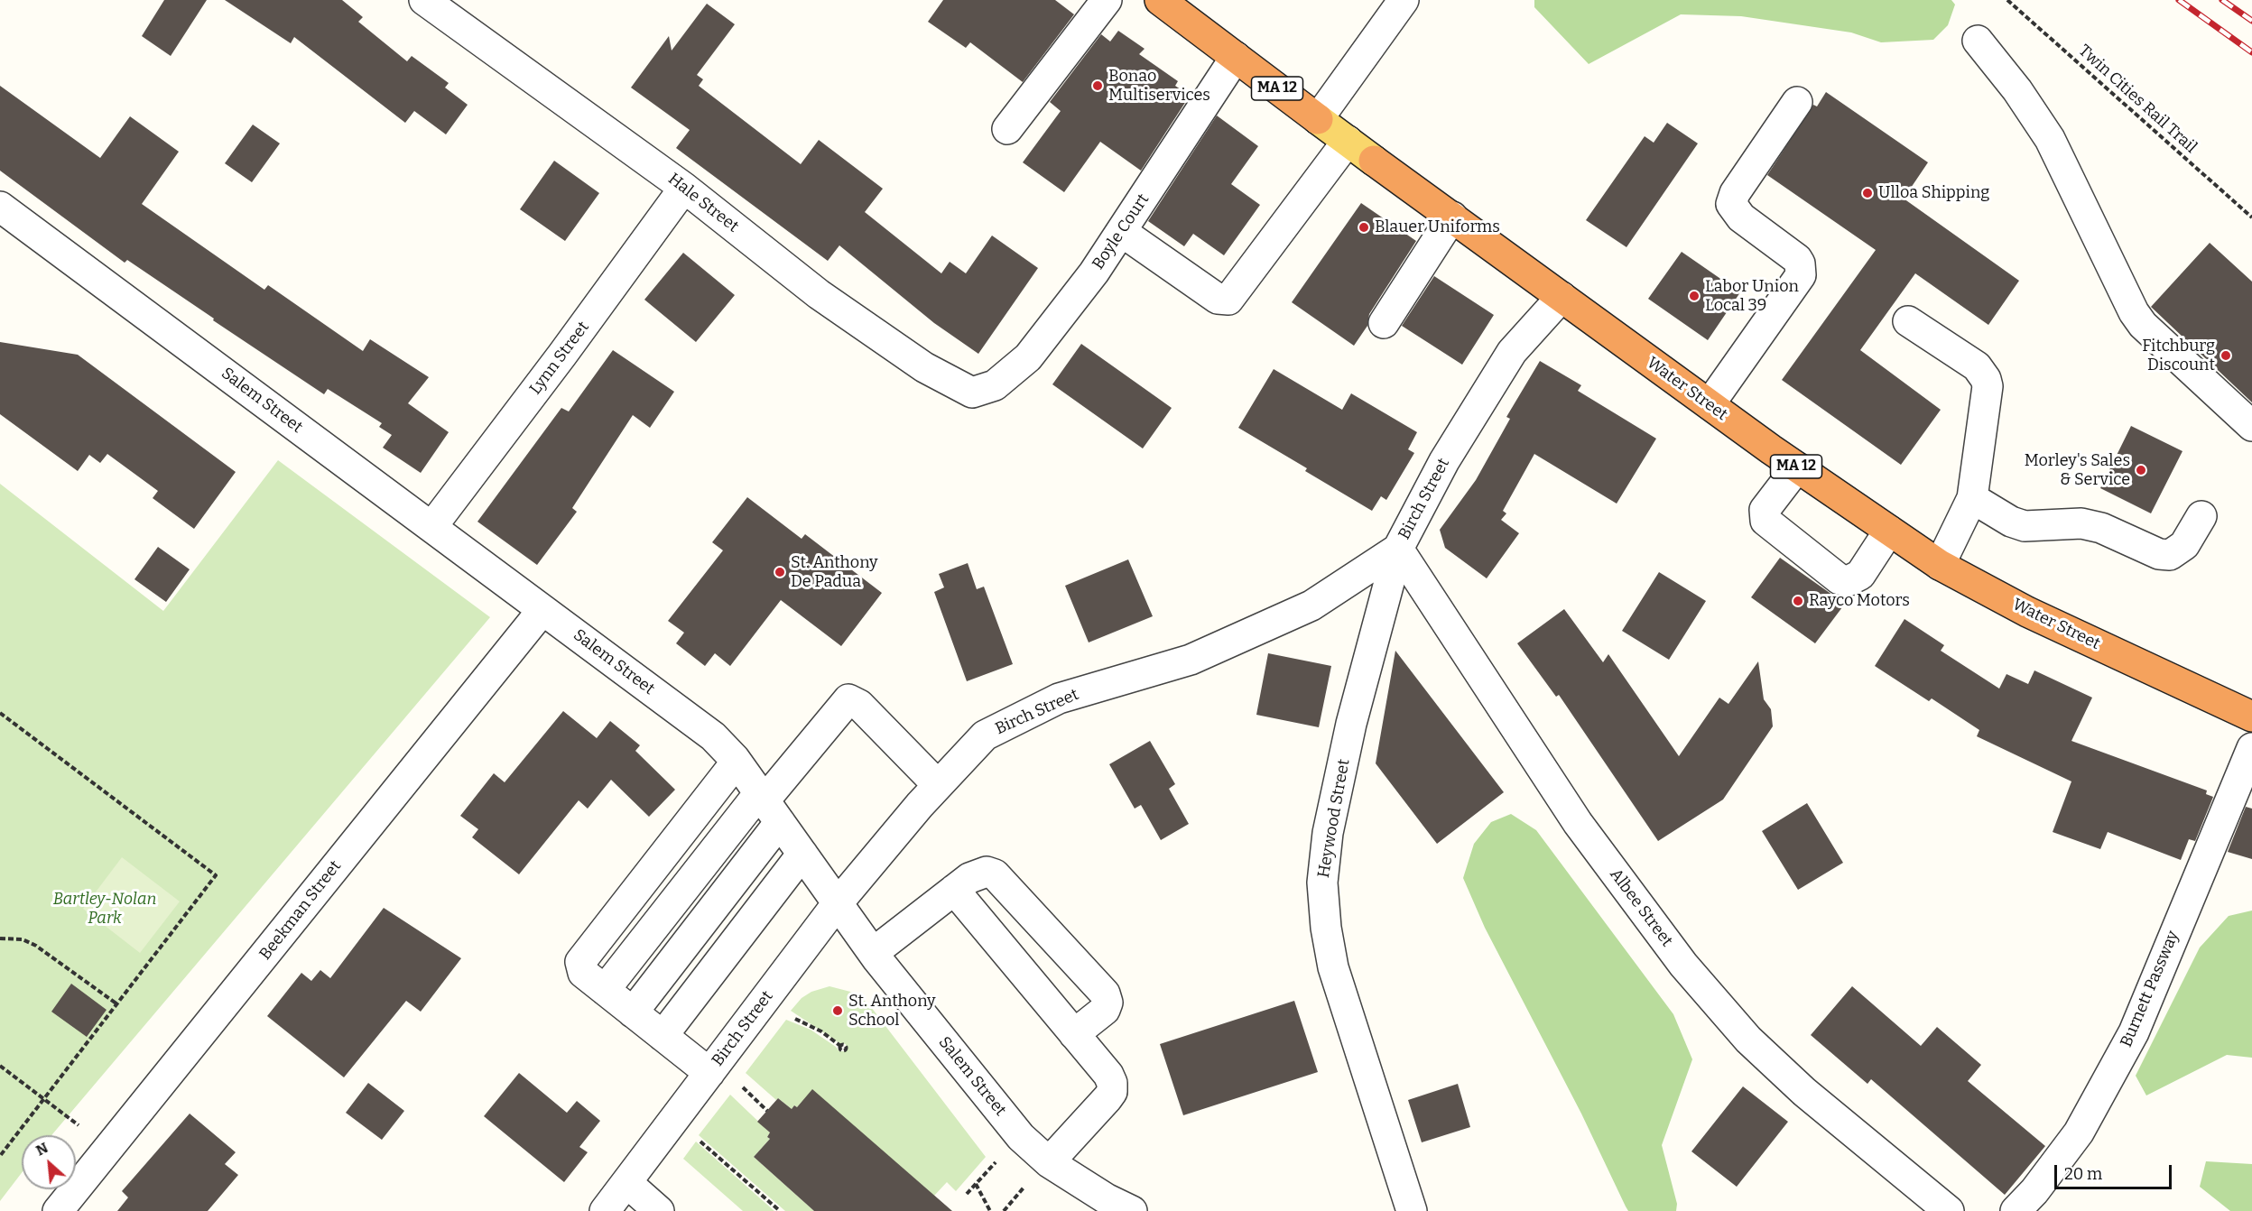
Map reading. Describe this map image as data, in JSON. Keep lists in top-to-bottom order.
{
  "streets": {
    "highway": ["MA 12", "Water Street"],
    "street": [
      "Hale Street",
      "Boyle Court",
      "Lynn Street",
      "Salem Street",
      "Birch Street",
      "Heywood Street",
      "Albee Street",
      "Beekman Street",
      "Burnett Passway"
    ],
    "path": ["Twin Cities Rail Trail"]
  },
  "crossings": [
    ["Hale Street", "Boyle Court"],
    ["Hale Street", "Lynn Street"],
    ["Boyle Court", "Water Street"],
    ["Lynn Street", "Salem Street"],
    ["Water Street", "Birch Street"],
    ["Salem Street", "Birch Street"],
    ["Salem Street", "Beekman Street"],
    ["Birch Street", "Heywood Street"],
    ["Birch Street", "Albee Street"],
    ["Heywood Street", "Albee Street"]
  ],
  "parks": ["Bartley-Nolan Park"],
  "places": [
    "Bonao Multiservices",
    "Ulloa Shipping",
    "Blauer Uniforms",
    "Labor Union Local 39",
    "Fitchburg Discount",
    "Morley's Sales & Service",
    "St. Anthony De Padua",
    "Rayco Motors",
    "St. Anthony School"
  ],
  "scale_bar": "20 m",
  "north": "top left"
}
